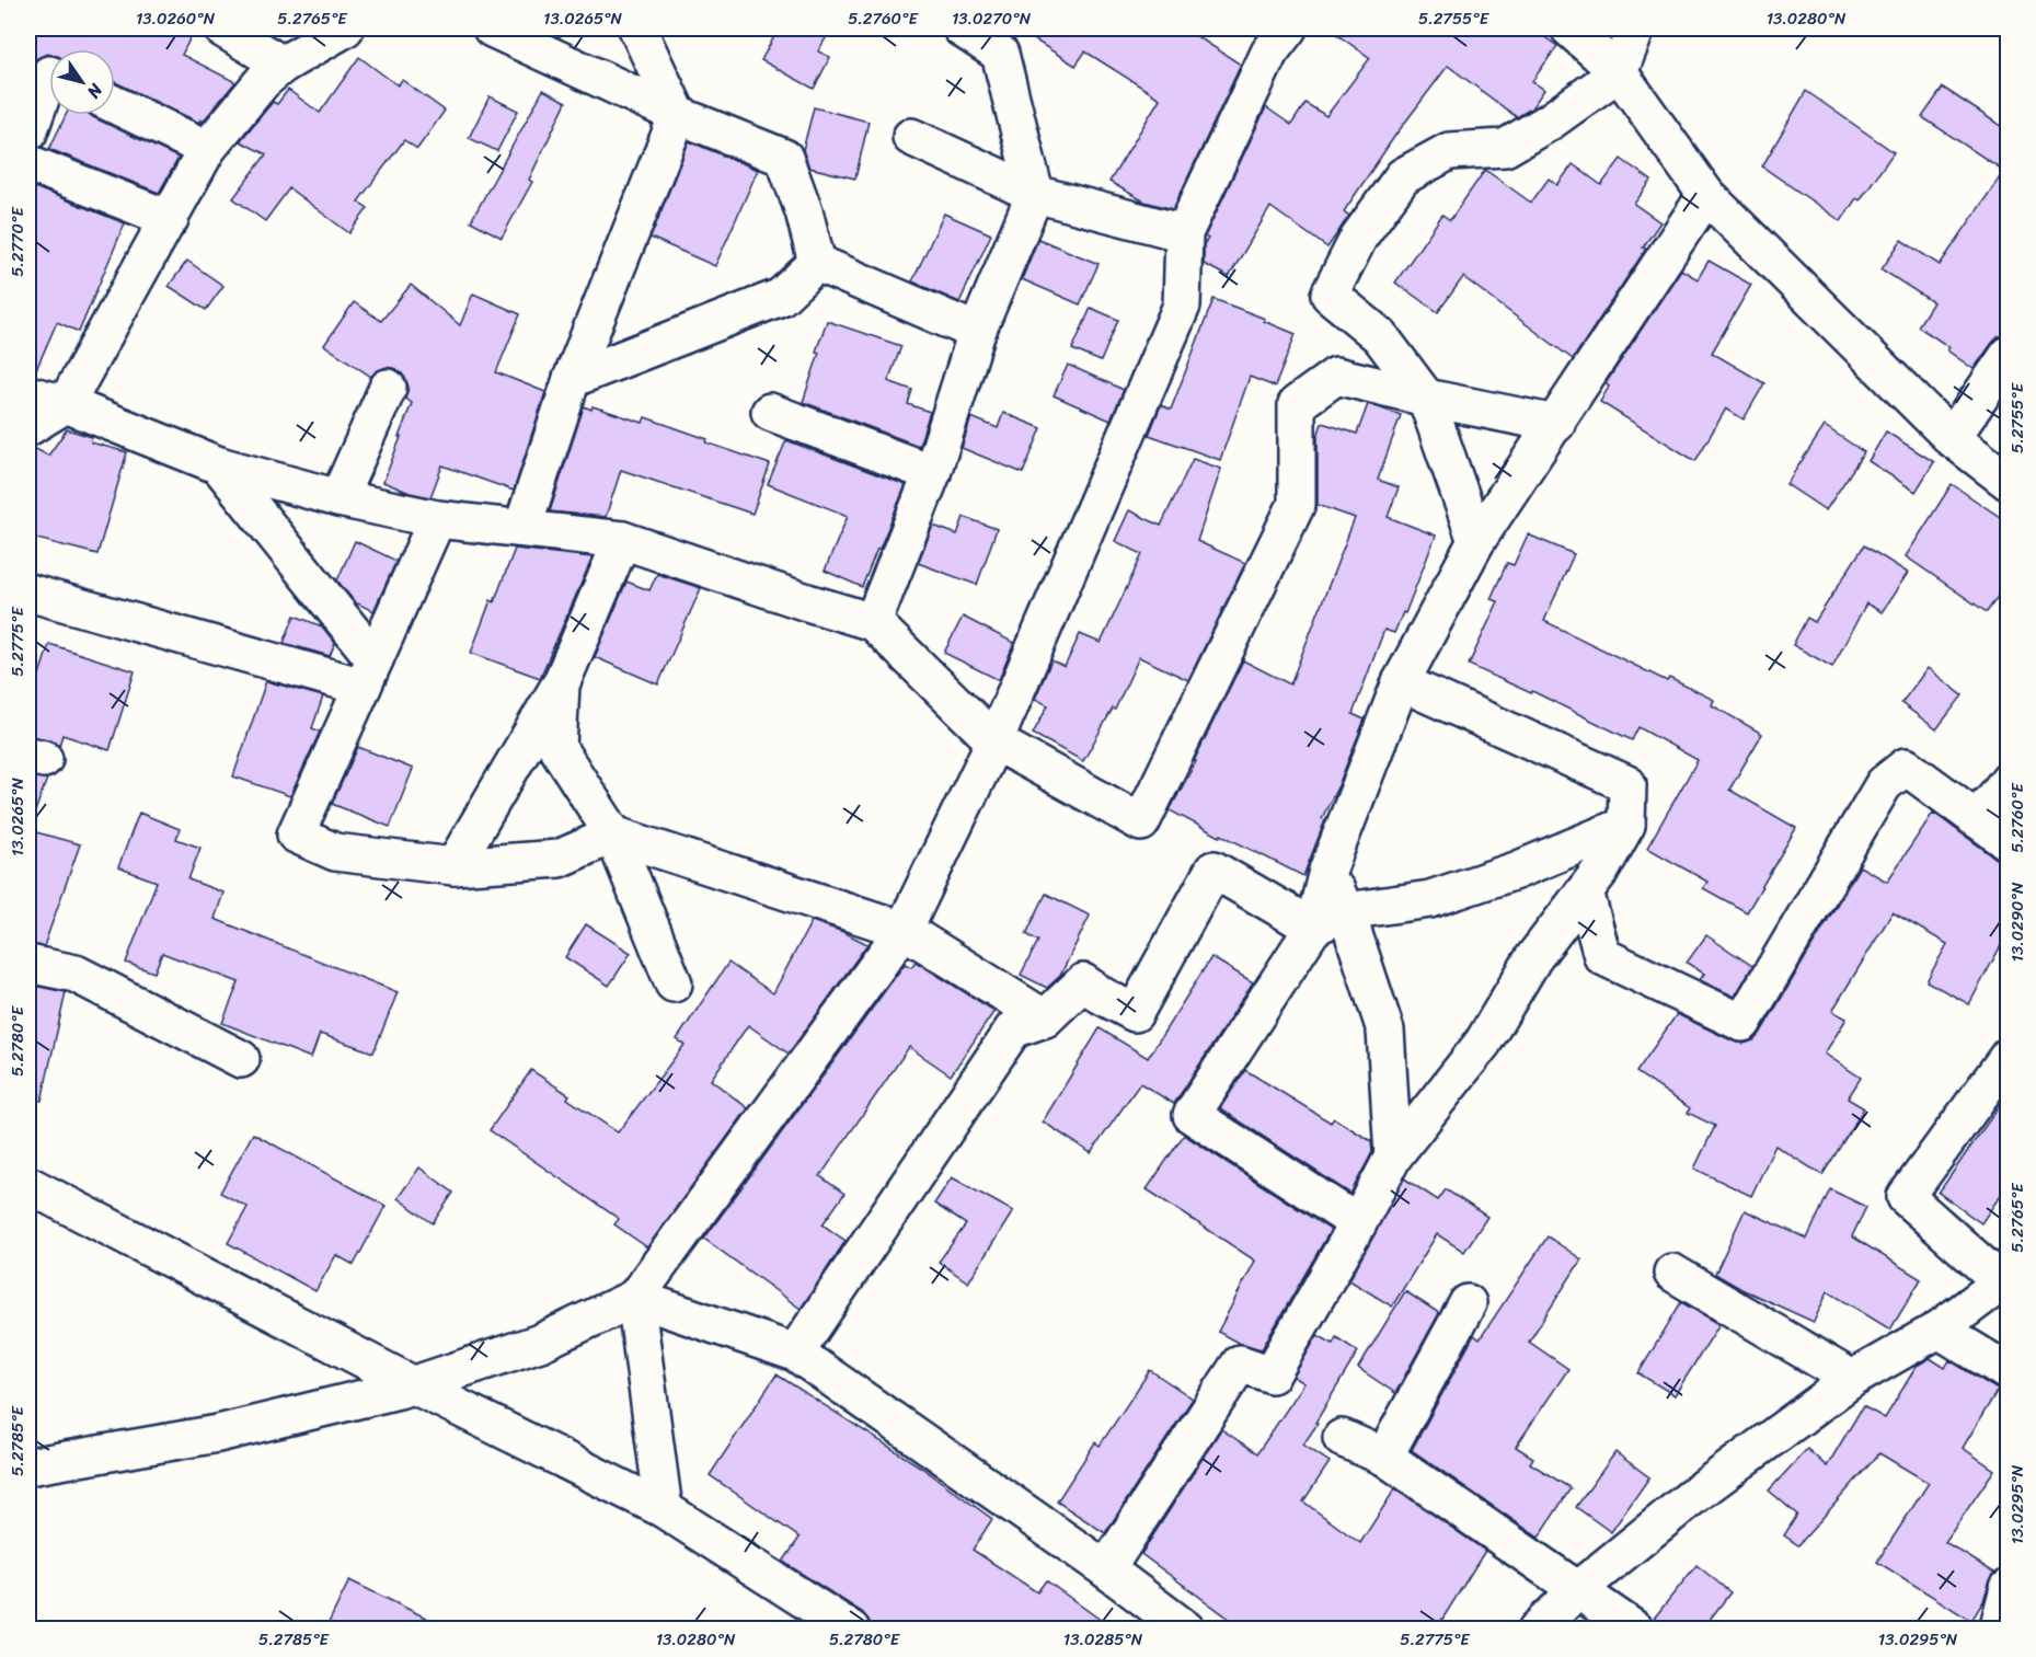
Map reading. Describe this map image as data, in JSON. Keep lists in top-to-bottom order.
{
  "north": "bottom right",
  "coordinates": [
    "13.0260°N",
    "5.2765°E",
    "13.0265°N",
    "5.2760°E",
    "13.0270°N",
    "5.2755°E",
    "13.0280°N",
    "5.2770°E",
    "5.2775°E",
    "13.0290°N",
    "5.2780°E",
    "5.2785°E",
    "13.0295°N",
    "13.0285°N"
  ]
}
